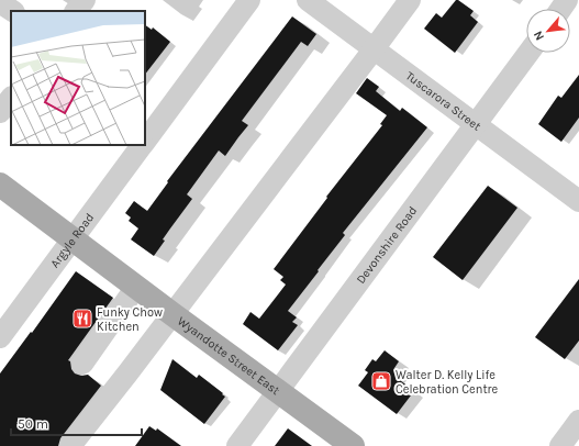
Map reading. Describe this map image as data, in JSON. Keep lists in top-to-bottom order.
{
  "streets": {
    "main road": ["Wyandotte Street East"],
    "street": ["Tuscarora Street", "Argyle Road", "Devonshire Road"]
  },
  "crossings": [
    ["Tuscarora Street", "Devonshire Road"],
    ["Argyle Road", "Wyandotte Street East"],
    ["Devonshire Road", "Wyandotte Street East"]
  ],
  "places": {
    "restaurant": ["Funky Chow Kitchen"],
    "shop": ["Walter D. Kelly Life Celebration Centre"]
  },
  "scale_bar": "50 m",
  "north": "bottom left"
}
